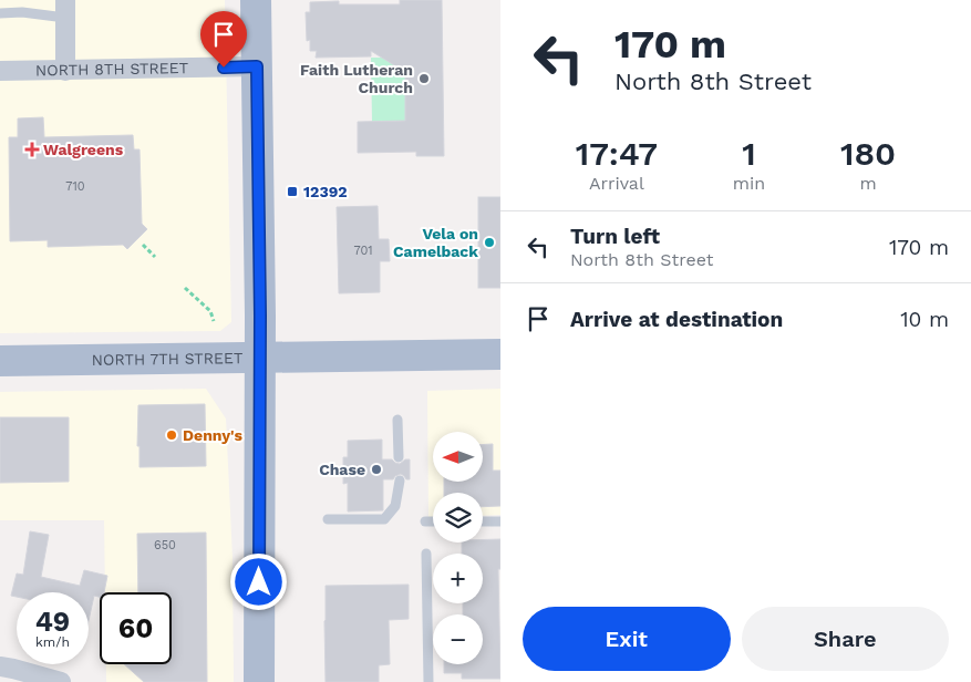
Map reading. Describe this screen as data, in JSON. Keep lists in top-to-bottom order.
{
  "streets": {
    "main road": ["NORTH 7TH STREET"],
    "street": ["NORTH 8TH STREET"]
  },
  "places": {
    "other": [
      "Faith Lutheran Church",
      "Vela on Camelback",
      "Denny's",
      "Chase"
    ],
    "health": ["Walgreens"],
    "transit": ["12392"]
  },
  "house_numbers": ["710", "701", "650"],
  "north": "left",
  "page": {
    "turn": ["170 m", "North 8th Street"],
    "eta": [
      "17:47",
      "Arrival",
      "1",
      "min",
      "180",
      "m"
    ],
    "list": [
      {
        "name": "Turn left",
        "note": "North 8th Street",
        "value": "170 m"
      },
      {
        "name": "Arrive at destination",
        "value": "10 m"
      }
    ],
    "map_buttons": ["+", "−"],
    "speed": "49 km/h",
    "limit": "60",
    "buttons": ["Exit", "Share"]
  }
}
